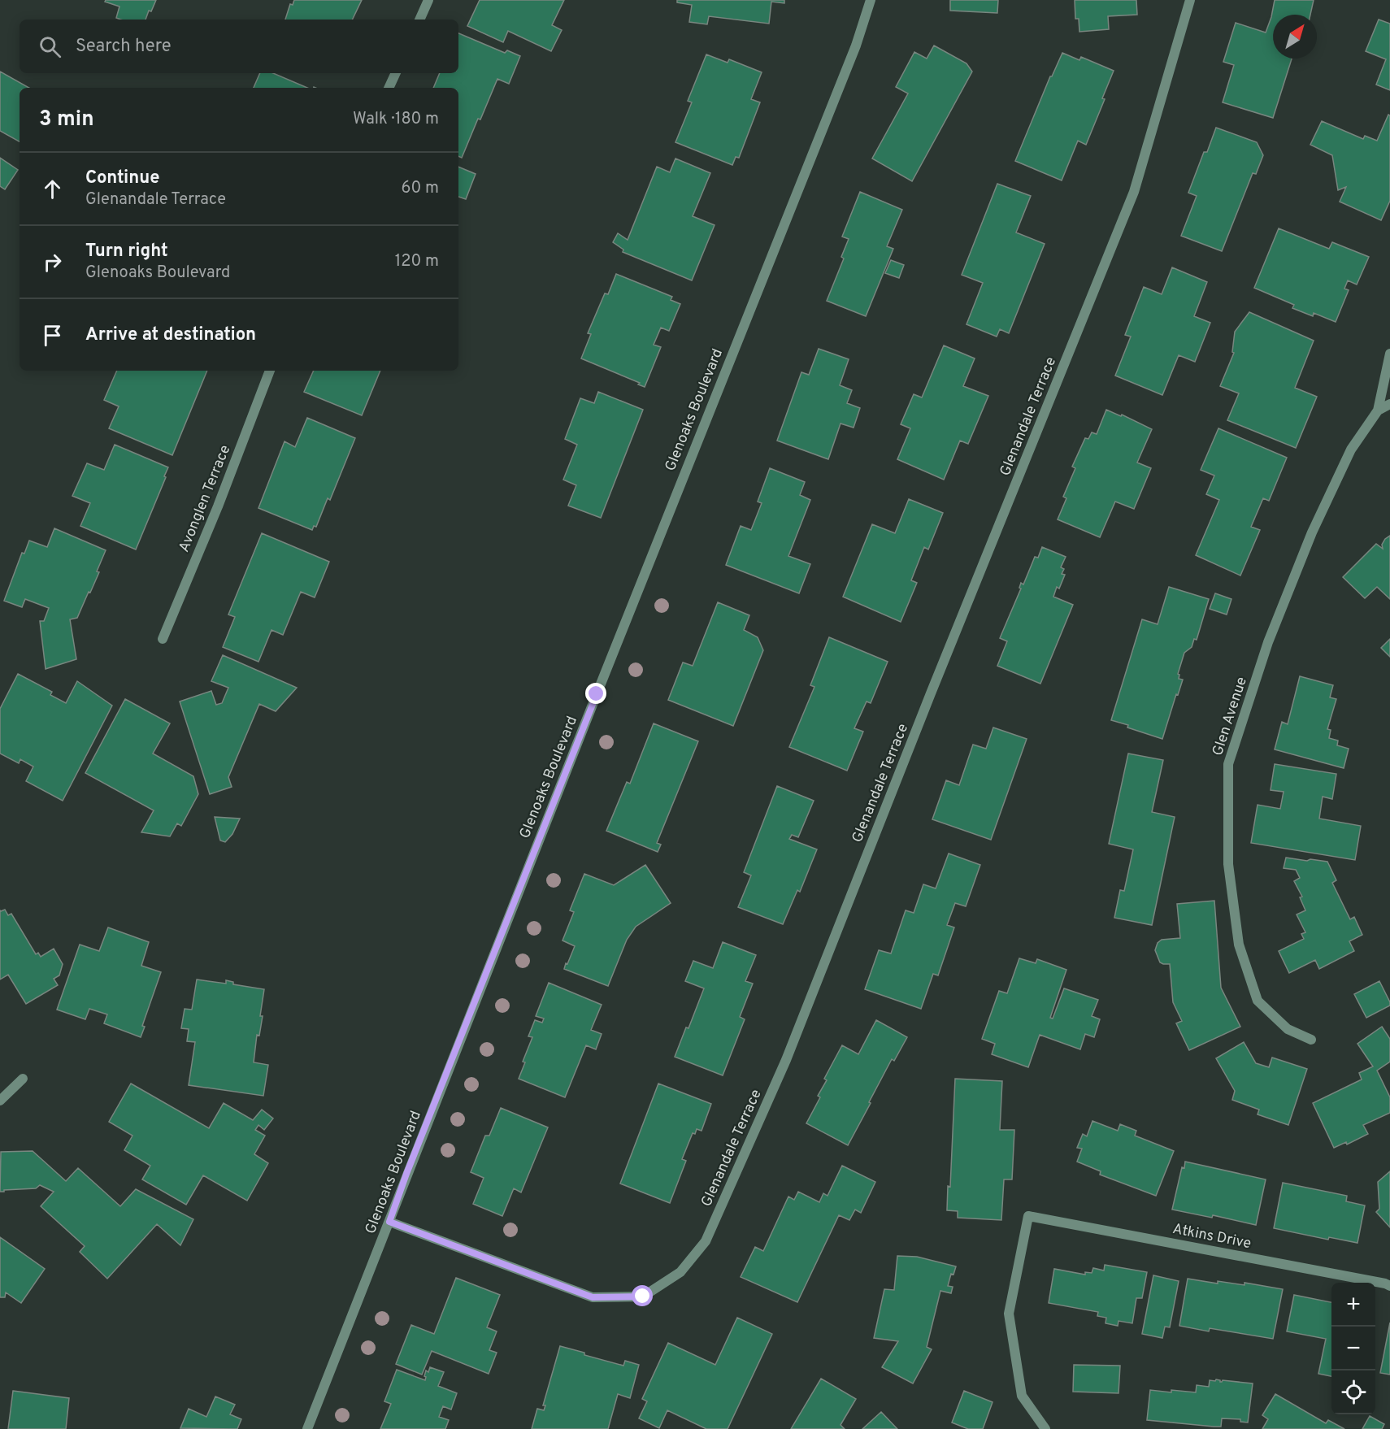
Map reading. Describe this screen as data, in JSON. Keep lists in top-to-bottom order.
{
  "streets": {
    "street": [
      "Glenoaks Boulevard",
      "Glenandale Terrace",
      "Avonglen Terrace",
      "Glen Avenue",
      "Atkins Drive"
    ]
  },
  "crossings": [
    ["Glenoaks Boulevard", "Glenandale Terrace"]
  ],
  "north": "top right",
  "page": {
    "search": "Search here",
    "heading": ["3 min", "Walk · 180 m"],
    "list": [
      ["Continue", "Glenandale Terrace", "60 m"],
      ["Turn right", "Glenoaks Boulevard", "120 m"],
      "Arrive at destination"
    ],
    "map_buttons": ["+", "−"]
  }
}
